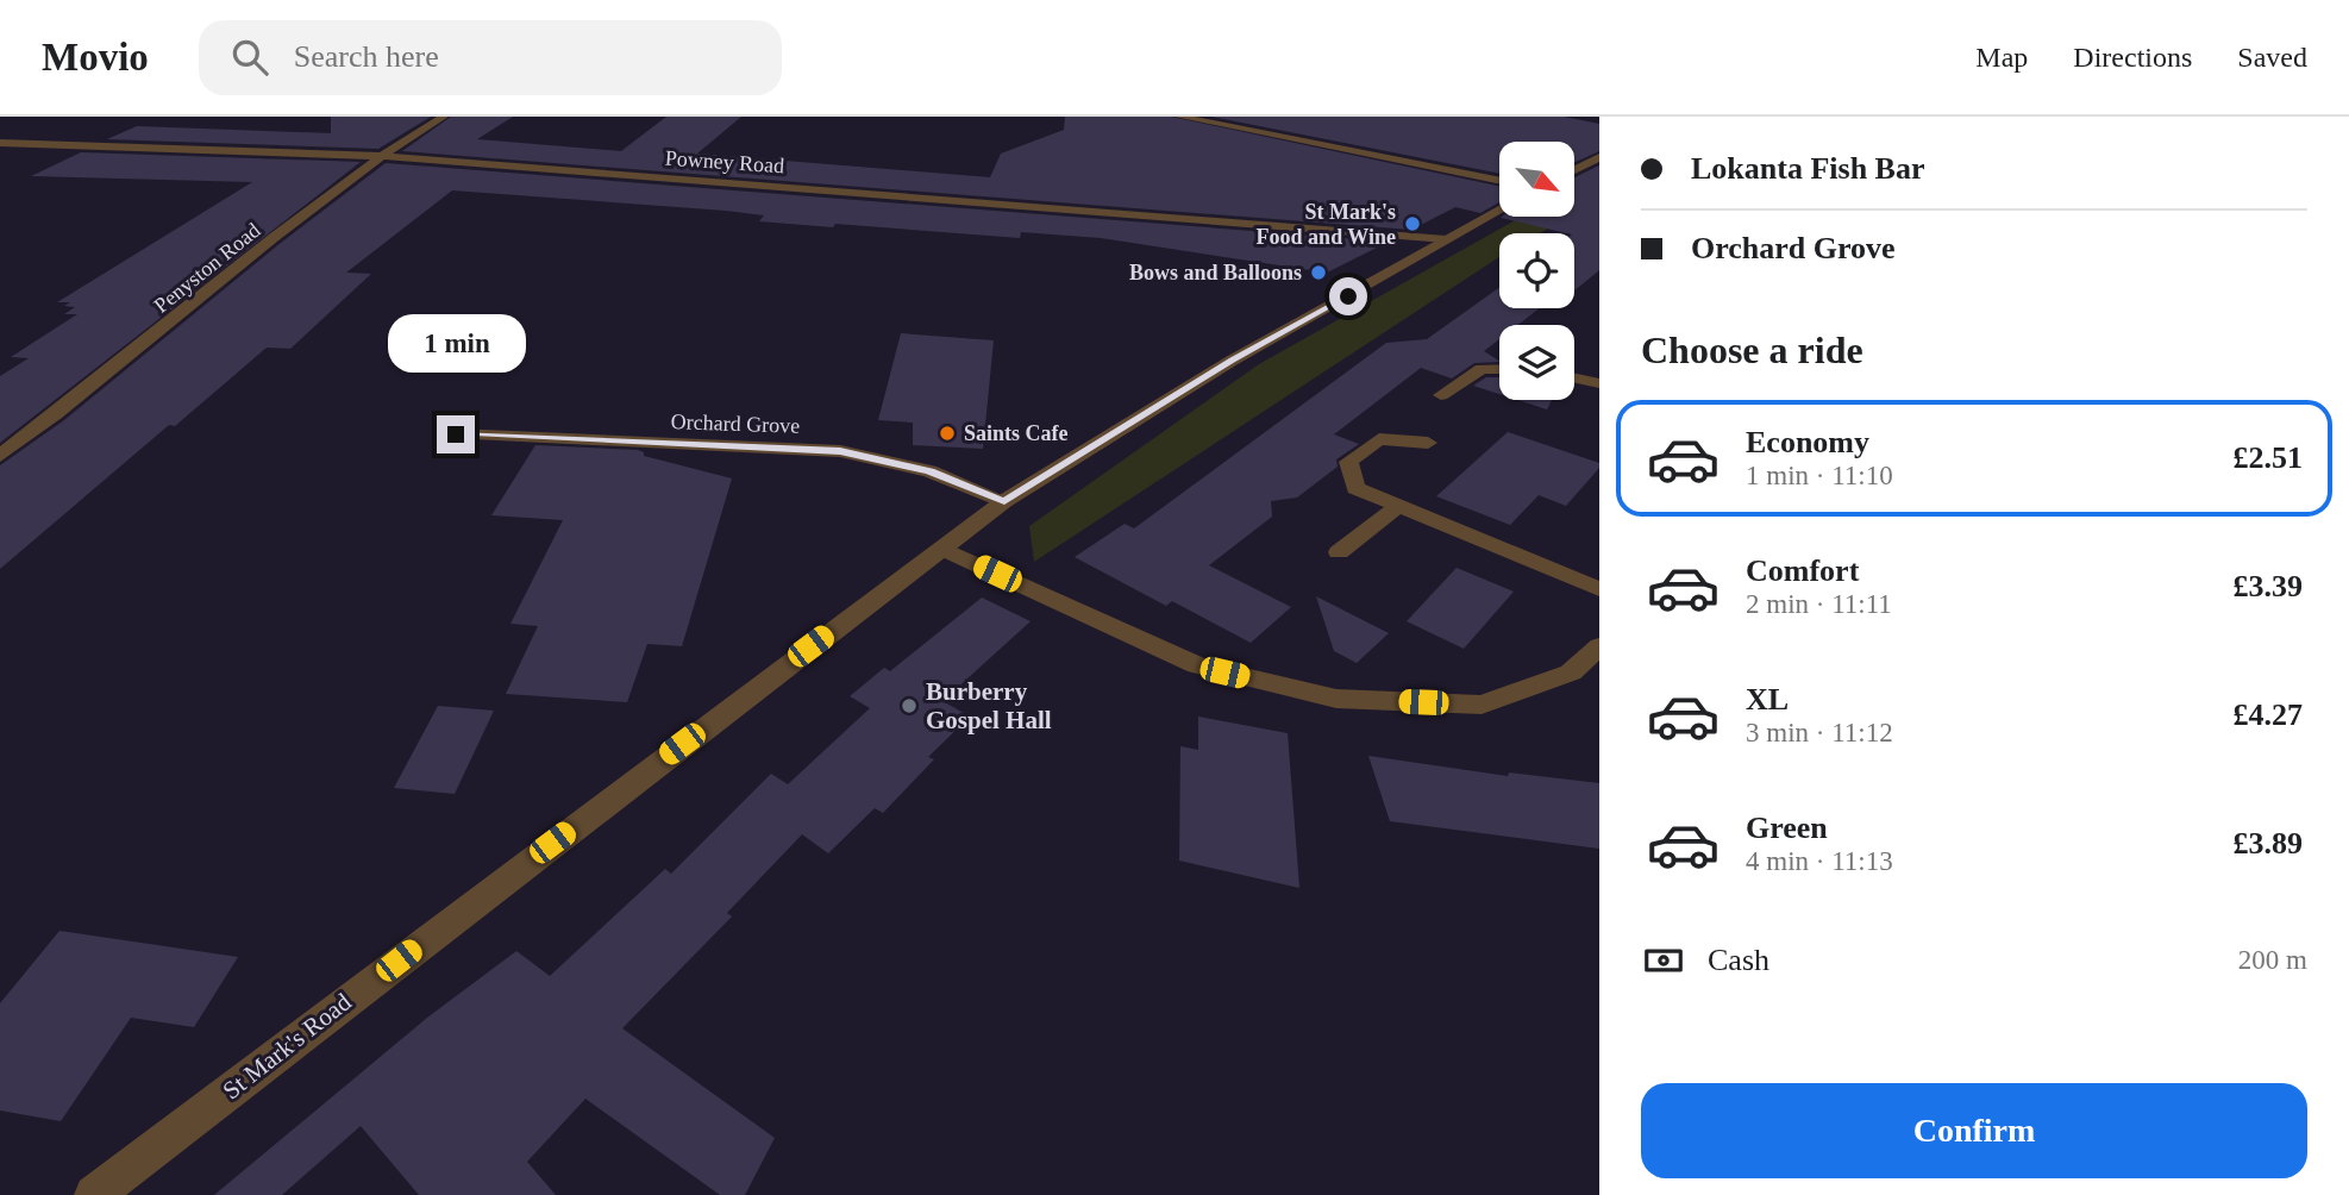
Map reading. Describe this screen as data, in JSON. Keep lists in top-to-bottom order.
{
  "streets": {
    "street": [
      "Powney Road",
      "Penyston Road",
      "Orchard Grove",
      "St Mark's Road"
    ]
  },
  "crossings": [
    ["Powney Road", "Penyston Road"],
    ["Powney Road", "St Mark's Road"],
    ["Orchard Grove", "St Mark's Road"]
  ],
  "places": [
    "St Mark's Food and Wine",
    "Bows and Balloons",
    "Saints Cafe",
    "Burberry Gospel Hall"
  ],
  "north": "bottom right",
  "page": {
    "header": "Movio",
    "search": "Search here",
    "nav": ["Map", "Directions", "Saved"],
    "banner": ["Lokanta Fish Bar", "Orchard Grove"],
    "heading": "Choose a ride",
    "bubble": "1 min",
    "list": [
      {
        "name": "Economy",
        "note": "1 min · 11:10",
        "value": "£2.51"
      },
      {
        "name": "Comfort",
        "note": "2 min · 11:11",
        "value": "£3.39"
      },
      {
        "name": "XL",
        "note": "3 min · 11:12",
        "value": "£4.27"
      },
      {
        "name": "Green",
        "note": "4 min · 11:13",
        "value": "£3.89"
      }
    ],
    "pay": ["Cash", "200 m"],
    "buttons": "Confirm"
  }
}
